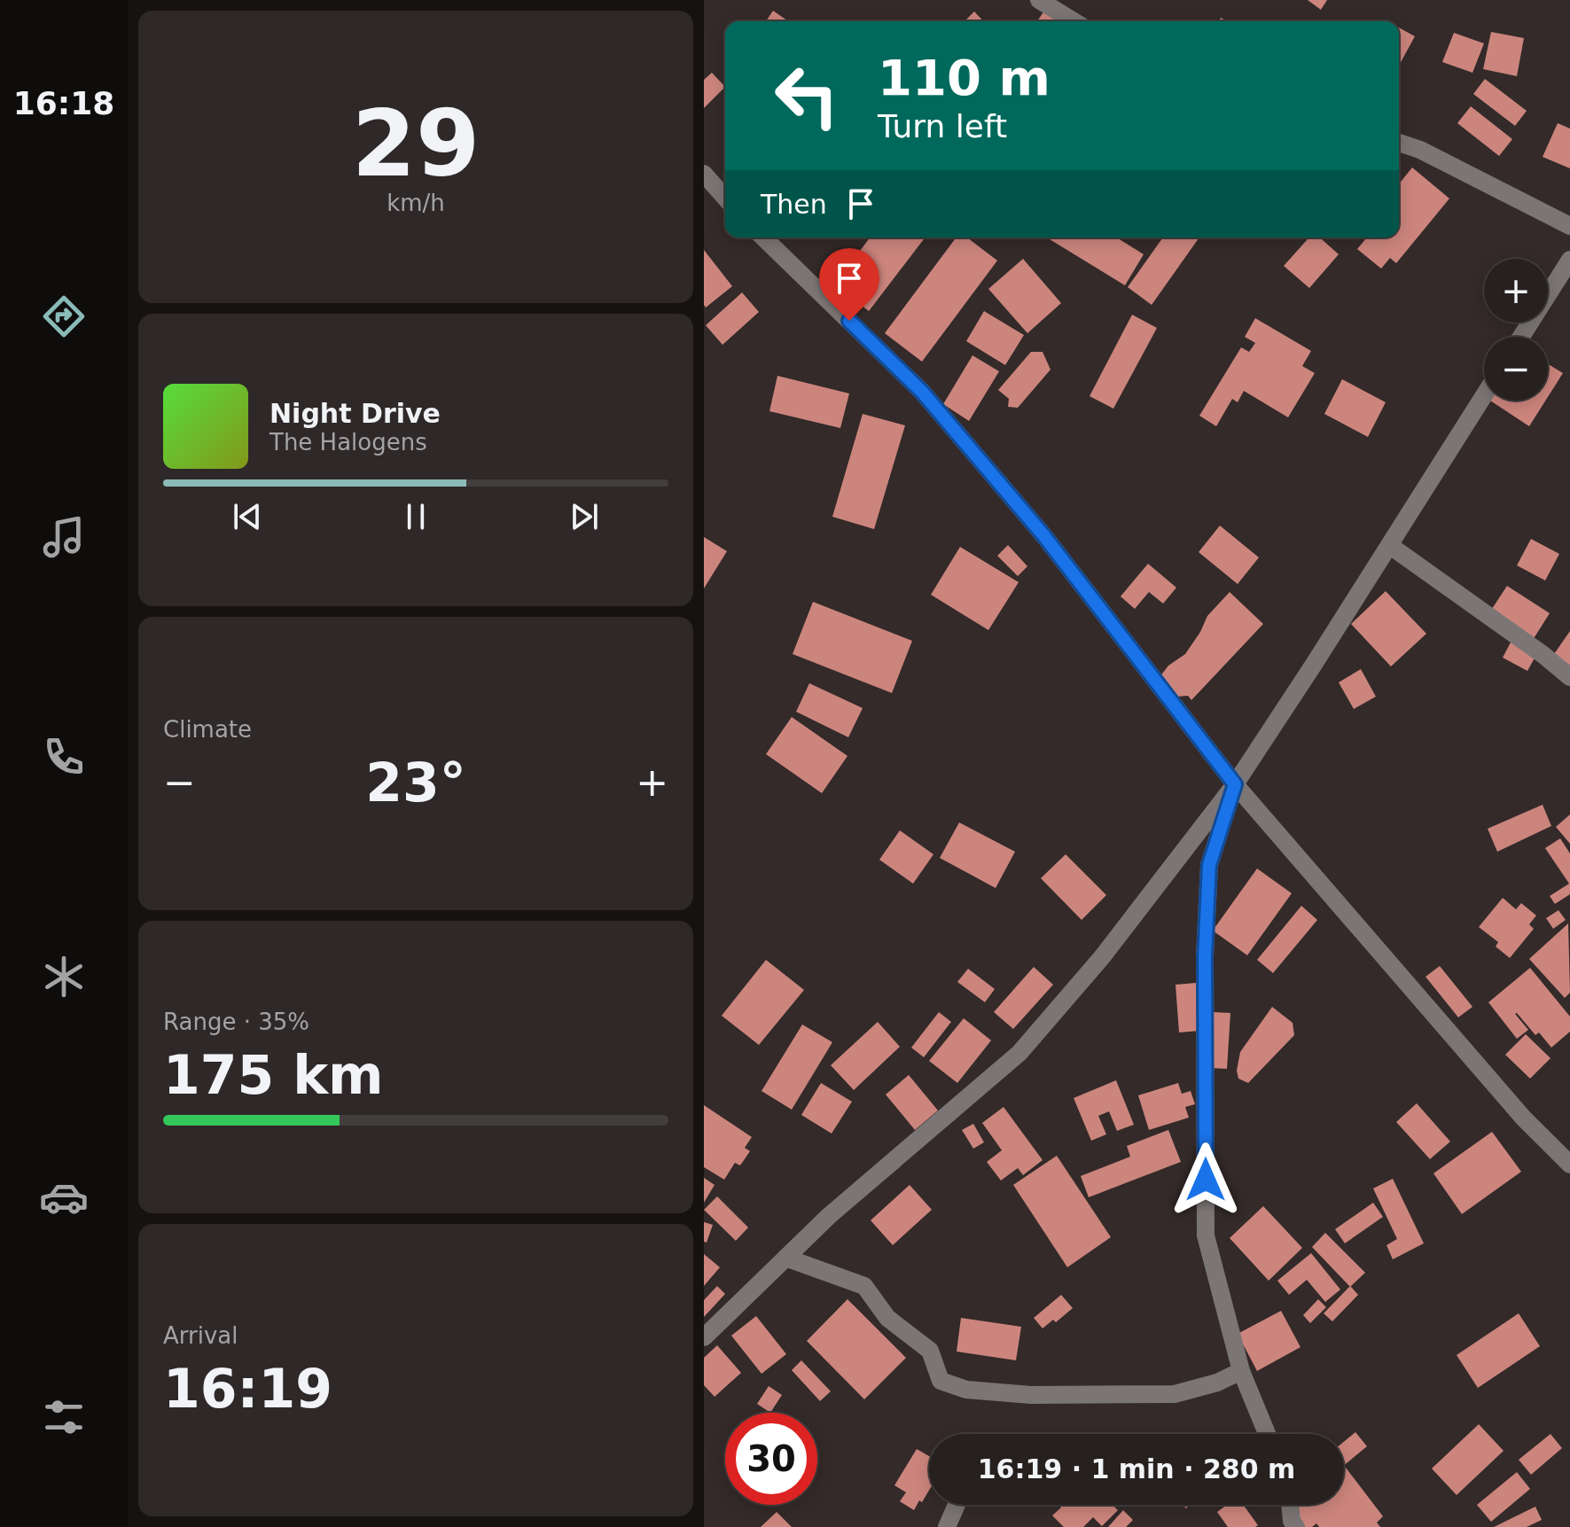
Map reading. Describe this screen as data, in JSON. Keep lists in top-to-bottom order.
{
  "page": {
    "tabs": "16:18",
    "tile": [
      ["29", "km/h"],
      "Climate",
      ["Range · 35%", "175 km"],
      ["Arrival", "16:19"]
    ],
    "turn": ["110 m", "Turn left"],
    "then": "Then",
    "map_buttons": ["+", "−"],
    "song": ["Night Drive", "The Halogens"],
    "heat": ["−", "23°", "+"],
    "limit": "30",
    "trip": "16:19 · 1 min · 280 m"
  }
}
